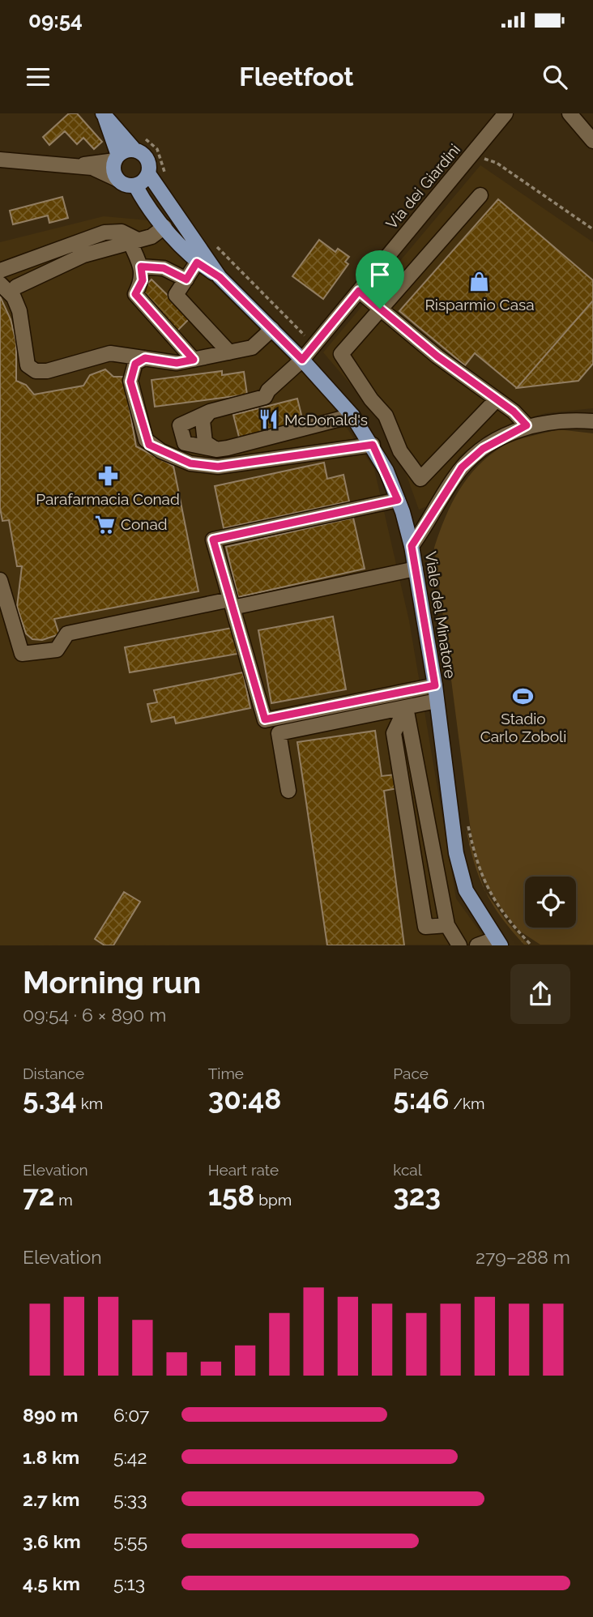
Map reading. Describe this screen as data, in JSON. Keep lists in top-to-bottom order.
{
  "streets": {
    "main road": ["Viale del Minatore"],
    "street": ["Via dei Giardini"]
  },
  "crossings": [
    ["Via dei Giardini", "Viale del Minatore"]
  ],
  "places": {
    "shop": ["Risparmio Casa"],
    "restaurant": ["McDonald's"],
    "pharmacy": ["Parafarmacia Conad"],
    "supermarket": ["Conad"],
    "sports": ["Stadio Carlo Zoboli"]
  },
  "page": {
    "status": "09:54",
    "header": "Fleetfoot",
    "heading": ["Morning run", "09:54 · 6 × 890 m"],
    "stats": [
      ["Distance", "5.34 km"],
      ["Time", "30:48"],
      ["Pace", "5:46 /km"],
      ["Elevation", "72 m"],
      ["Heart rate", "158 bpm"],
      ["kcal", "323"]
    ],
    "chart": ["Elevation", "279–288 m"],
    "list": [
      {
        "name": "890 m",
        "note": "6:07"
      },
      {
        "name": "1.8 km",
        "note": "5:42"
      },
      {
        "name": "2.7 km",
        "note": "5:33"
      },
      {
        "name": "3.6 km",
        "note": "5:55"
      },
      {
        "name": "4.5 km",
        "note": "5:13"
      }
    ]
  }
}
